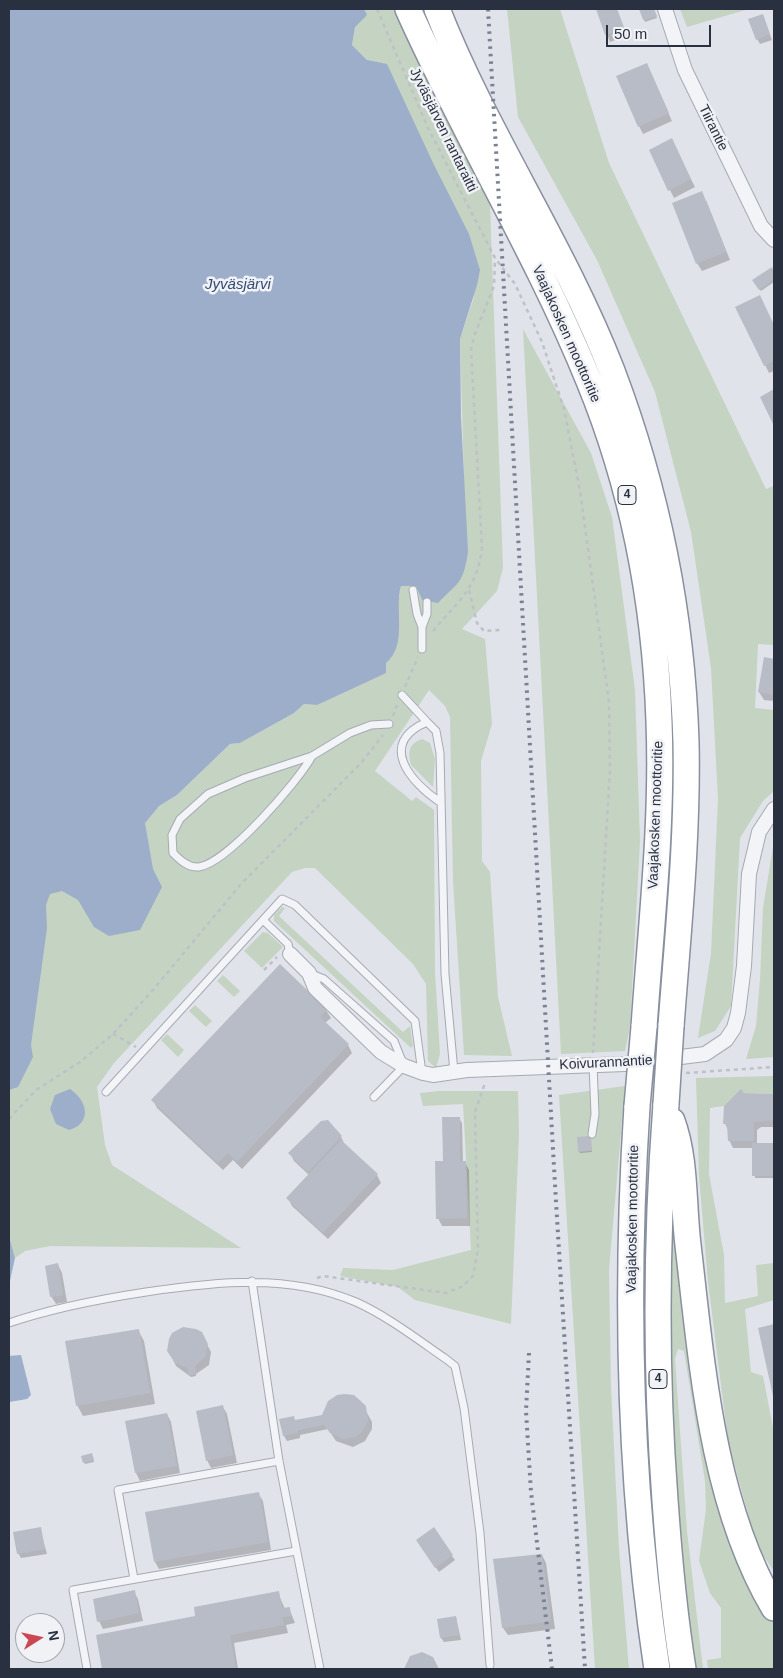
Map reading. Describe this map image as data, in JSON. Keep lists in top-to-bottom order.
{
  "streets": {
    "highway": ["Vaajakosken moottoritie", "4"],
    "street": ["Tiirantie", "Koivurannantie"],
    "path": ["Jyväsjärven rantaraitti"]
  },
  "crossings": [
    ["Jyväsjärven rantaraitti", "Koivurannantie"]
  ],
  "water": ["Jyväsjärvi"],
  "scale_bar": "50 m",
  "north": "right"
}
